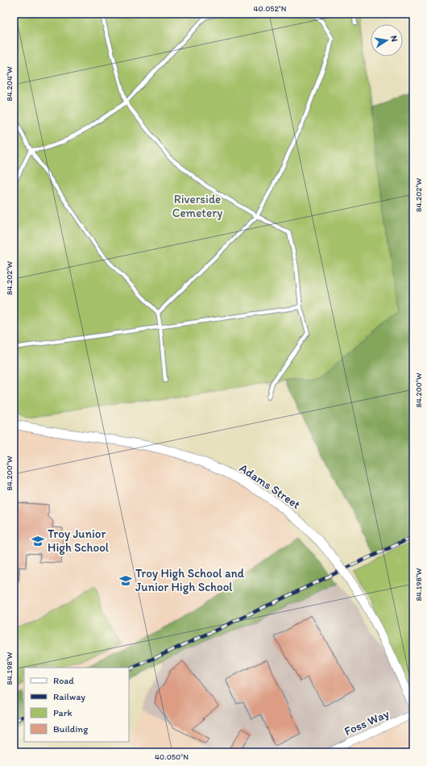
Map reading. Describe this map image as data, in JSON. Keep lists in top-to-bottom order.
{
  "streets": {
    "street": ["Adams Street", "Foss Way"]
  },
  "parks": ["Riverside Cemetery"],
  "places": {
    "school or university": ["Troy Junior High School", "Troy High School and Junior High School"]
  },
  "legend": [
    "Road",
    "Railway",
    "Park",
    "Building"
  ],
  "north": "right",
  "coordinates": [
    "40.052°N",
    "84.204°W",
    "84.202°W",
    "84.200°W",
    "84.198°W",
    "40.050°N"
  ]
}
